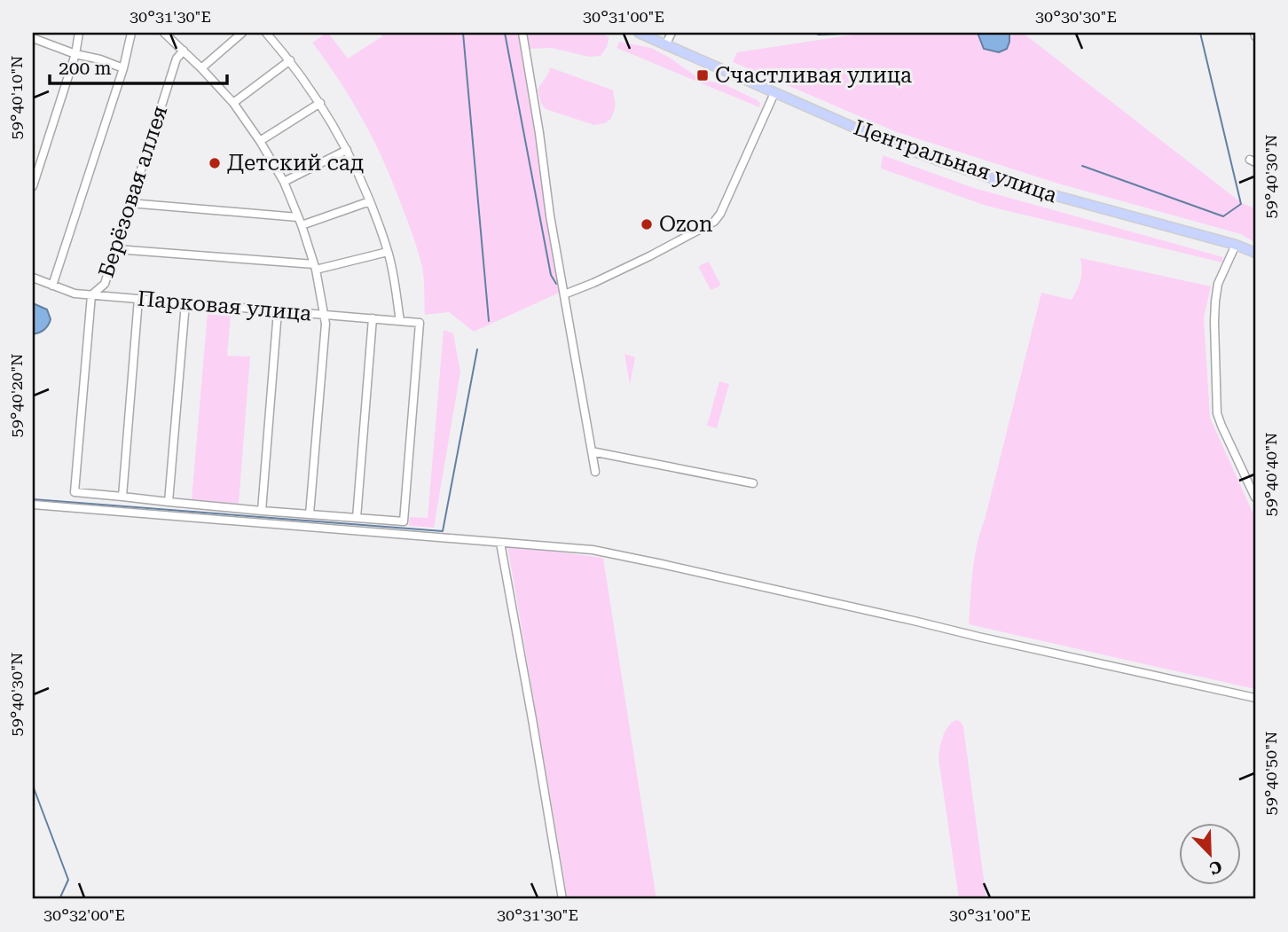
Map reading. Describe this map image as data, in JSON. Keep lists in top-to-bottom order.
{
  "streets": {
    "main road": ["Центральная улица"],
    "street": ["Берёзовая аллея", "Парковая улица"]
  },
  "crossings": [
    ["Берёзовая аллея", "Парковая улица"]
  ],
  "places": {
    "transit": ["Счастливая улица"],
    "other": ["Детский сад", "Ozon"]
  },
  "scale_bar": "200 m",
  "north": "bottom right",
  "coordinates": [
    "30°31'30\"E",
    "30°31'00\"E",
    "30°30'30\"E",
    "59°40'10\"N",
    "59°40'30\"N",
    "59°40'20\"N",
    "59°40'40\"N",
    "59°40'50\"N",
    "30°32'00\"E"
  ]
}
